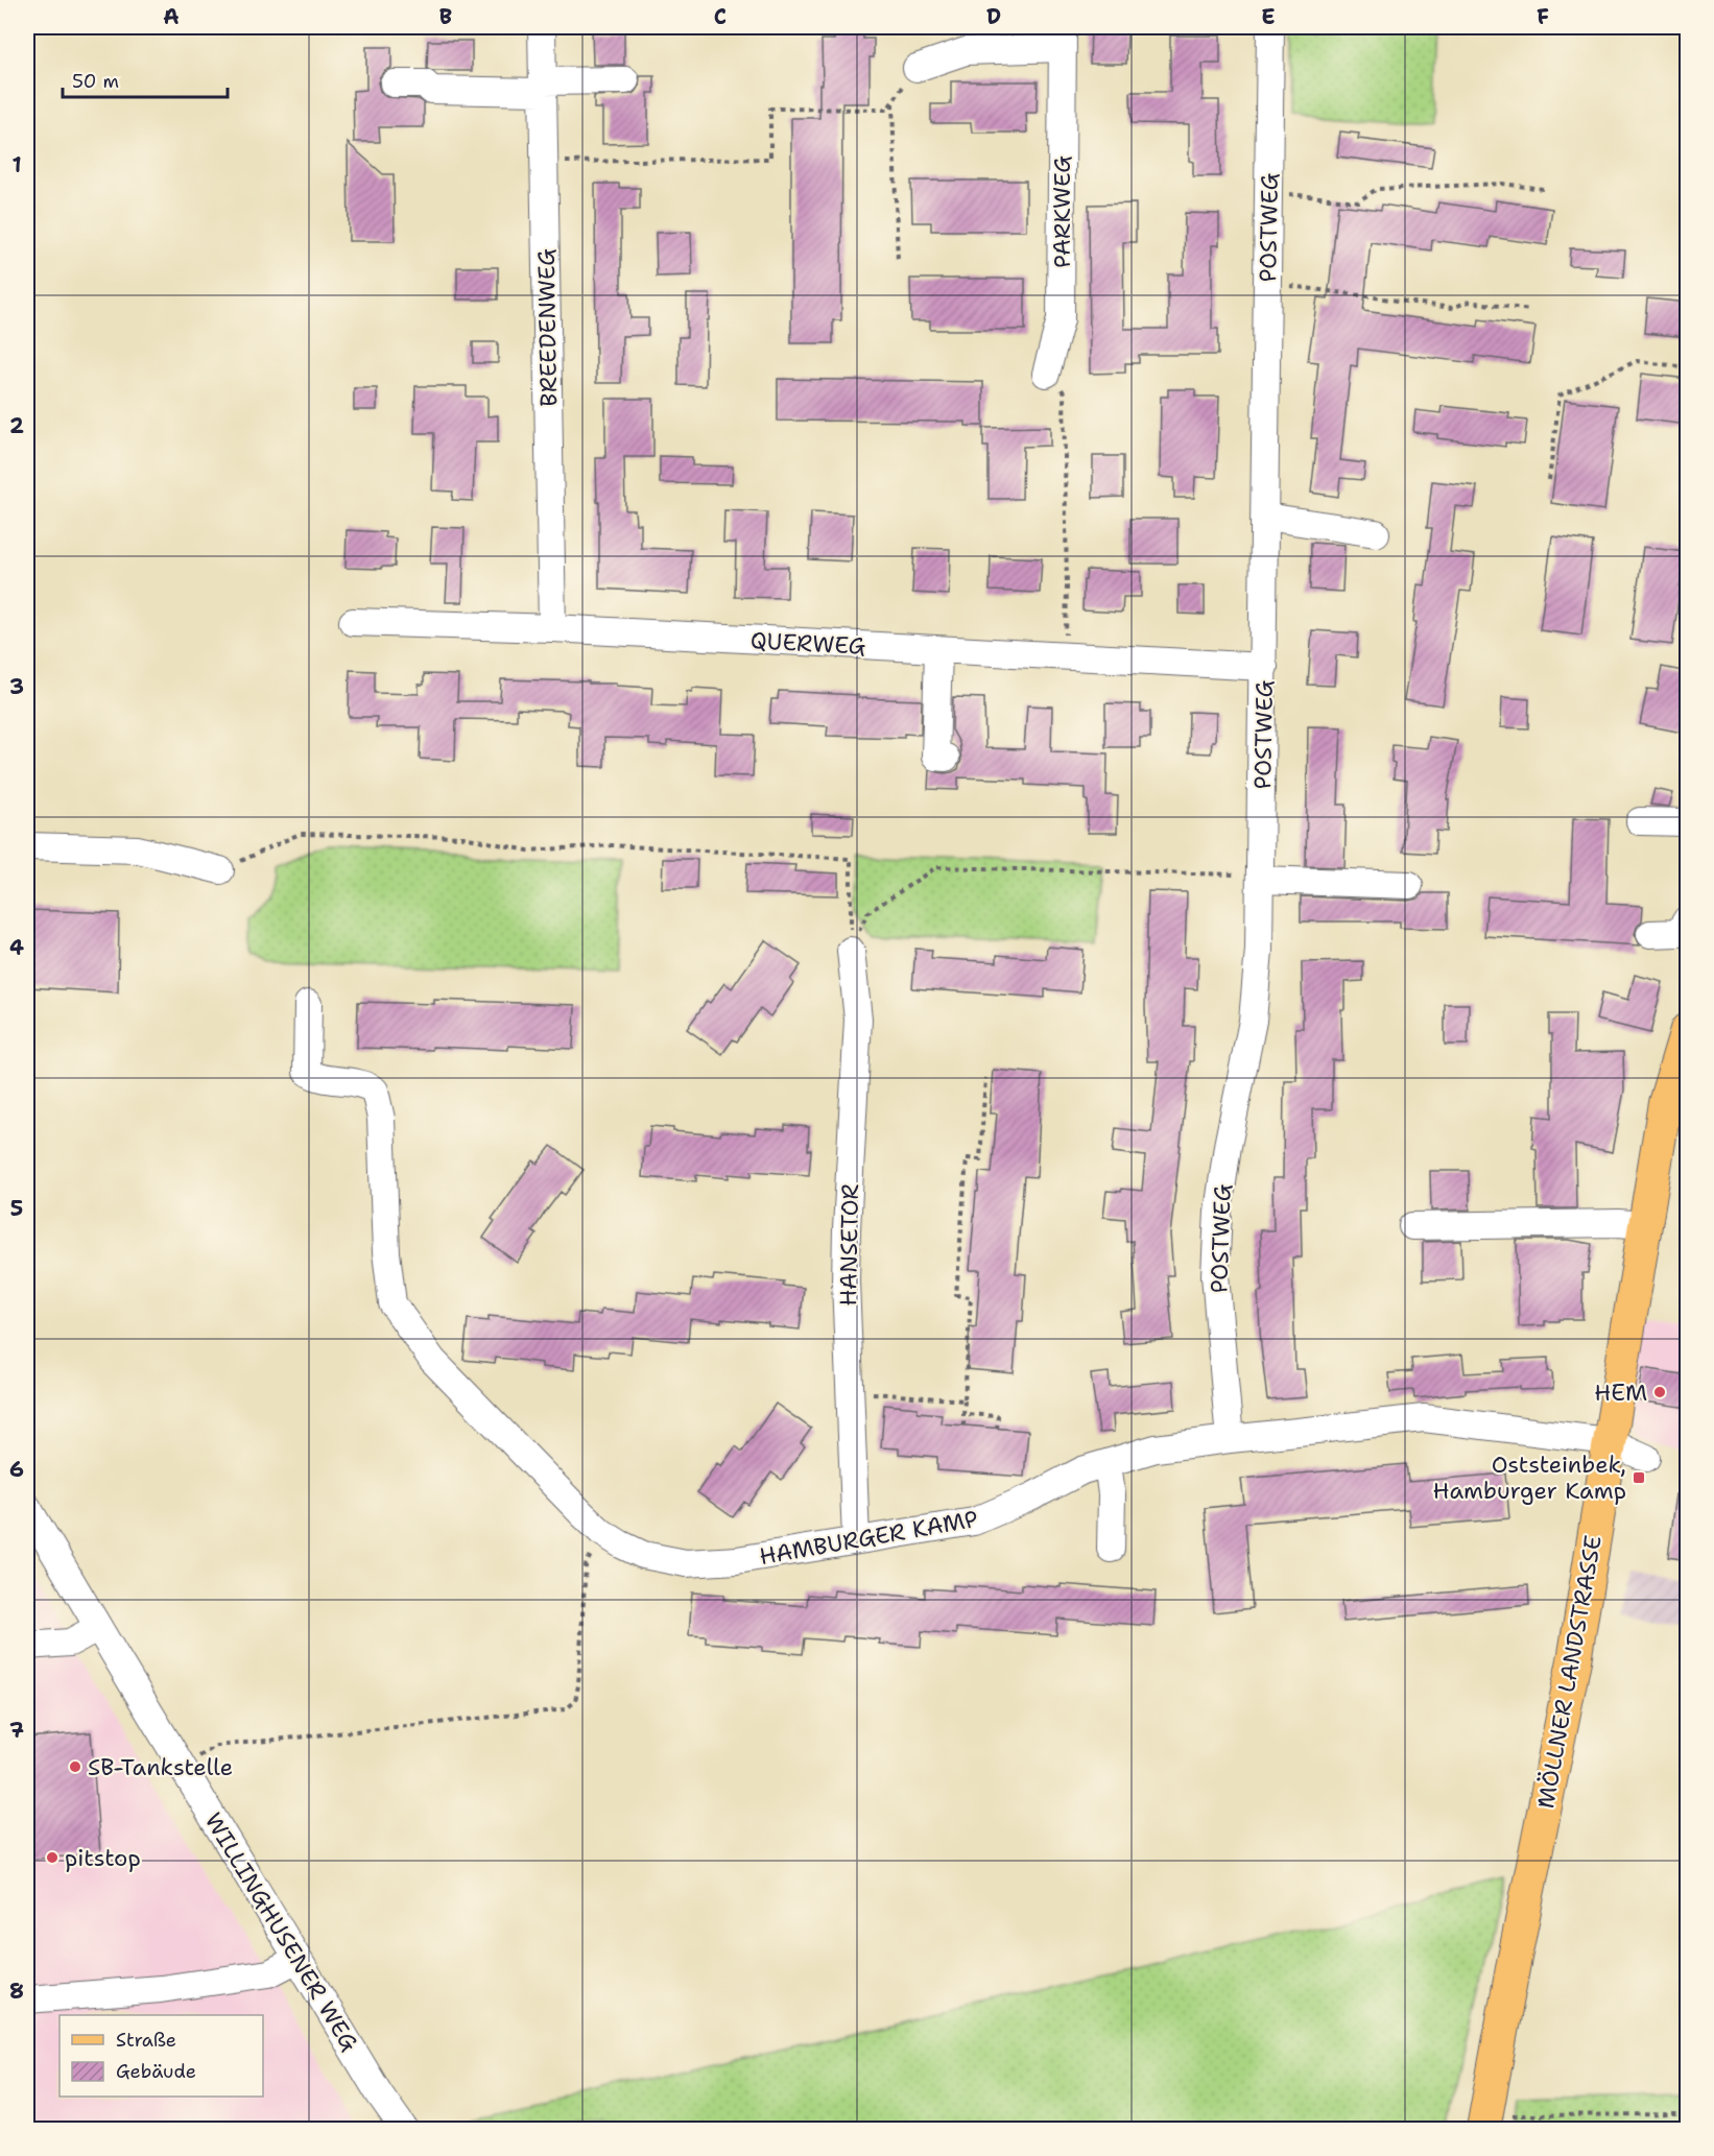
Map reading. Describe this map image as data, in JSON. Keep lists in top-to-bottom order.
{
  "streets": {
    "main road": ["MÖLLNER LANDSTRASSE"],
    "street": [
      "PARKWEG",
      "POSTWEG",
      "BREEDENWEG",
      "QUERWEG",
      "HANSETOR",
      "HAMBURGER KAMP",
      "WILLINGHUSENER WEG"
    ]
  },
  "crossings": [
    ["POSTWEG", "QUERWEG"],
    ["POSTWEG", "HAMBURGER KAMP"],
    ["BREEDENWEG", "QUERWEG"],
    ["HANSETOR", "HAMBURGER KAMP"],
    ["HAMBURGER KAMP", "MÖLLNER LANDSTRASSE"]
  ],
  "places": {
    "other": ["HEM", "SB-Tankstelle", "pitstop"],
    "transit": ["Oststeinbek, Hamburger Kamp"]
  },
  "legend": ["Straße", "Gebäude"],
  "scale_bar": "50 m",
  "grid": {
    "columns": [
      "A",
      "B",
      "C",
      "D",
      "E",
      "F"
    ],
    "rows": [
      "1",
      "2",
      "3",
      "4",
      "5",
      "6",
      "7",
      "8"
    ]
  }
}
